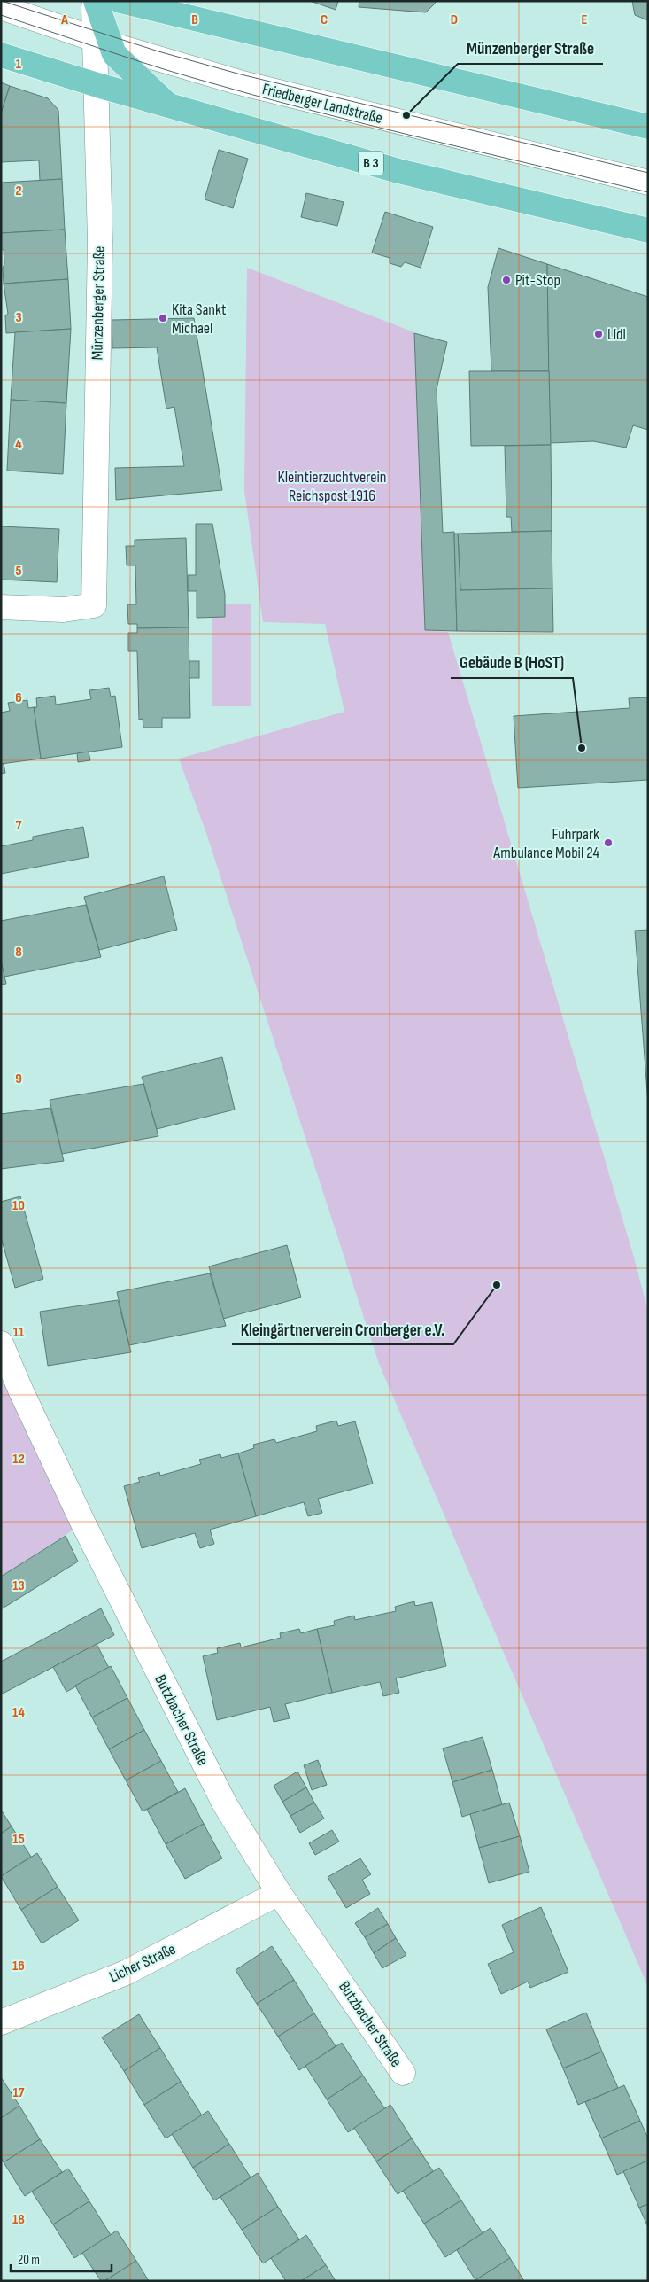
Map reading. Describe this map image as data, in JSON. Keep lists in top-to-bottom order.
{
  "streets": {
    "main road": ["B 3"],
    "street": [
      "Friedberger Landstraße",
      "Münzenberger Straße",
      "Butzbacher Straße",
      "Licher Straße"
    ]
  },
  "crossings": [
    ["Friedberger Landstraße", "Münzenberger Straße"],
    ["B 3", "Münzenberger Straße"],
    ["Butzbacher Straße", "Licher Straße"]
  ],
  "parks": ["Kleintierzuchtverein Reichspost 1916"],
  "places": [
    "Münzenberger Straße",
    "Pit-Stop",
    "Kita Sankt Michael",
    "Lidl",
    "Gebäude B (HoST)",
    "Fuhrpark Ambulance Mobil 24",
    "Kleingärtnerverein Cronberger e.V."
  ],
  "scale_bar": "20 m",
  "grid": {
    "columns": [
      "A",
      "B",
      "C",
      "D",
      "E"
    ],
    "rows": [
      "1",
      "2",
      "3",
      "4",
      "5",
      "6",
      "7",
      "8",
      "9",
      "10",
      "11",
      "12",
      "13",
      "14",
      "15",
      "16",
      "17",
      "18"
    ]
  }
}
